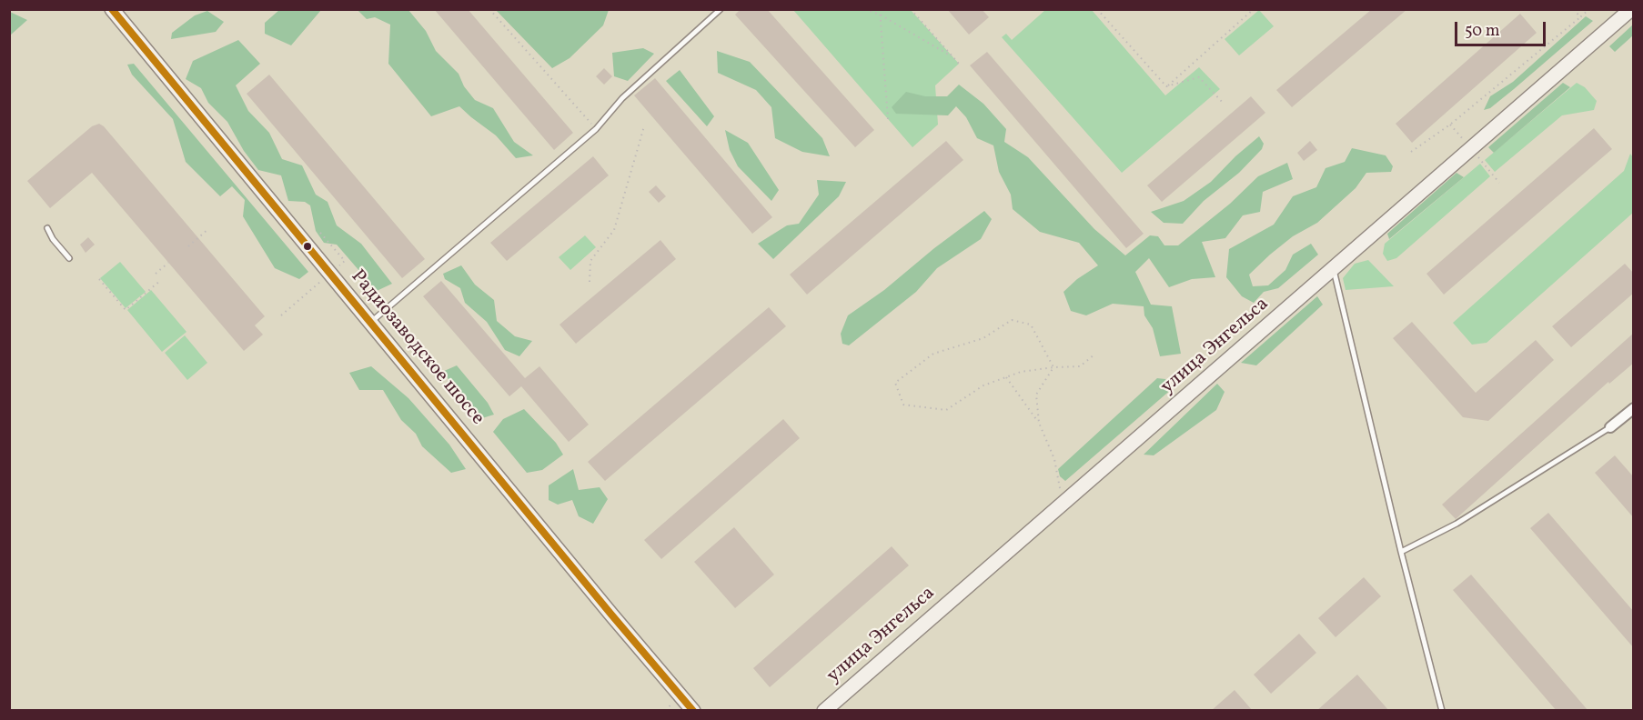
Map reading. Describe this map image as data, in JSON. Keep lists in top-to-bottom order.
{
  "streets": {
    "street": ["улица Энгельса", "Радиозаводское шоссе"]
  },
  "scale_bar": "50 m"
}
